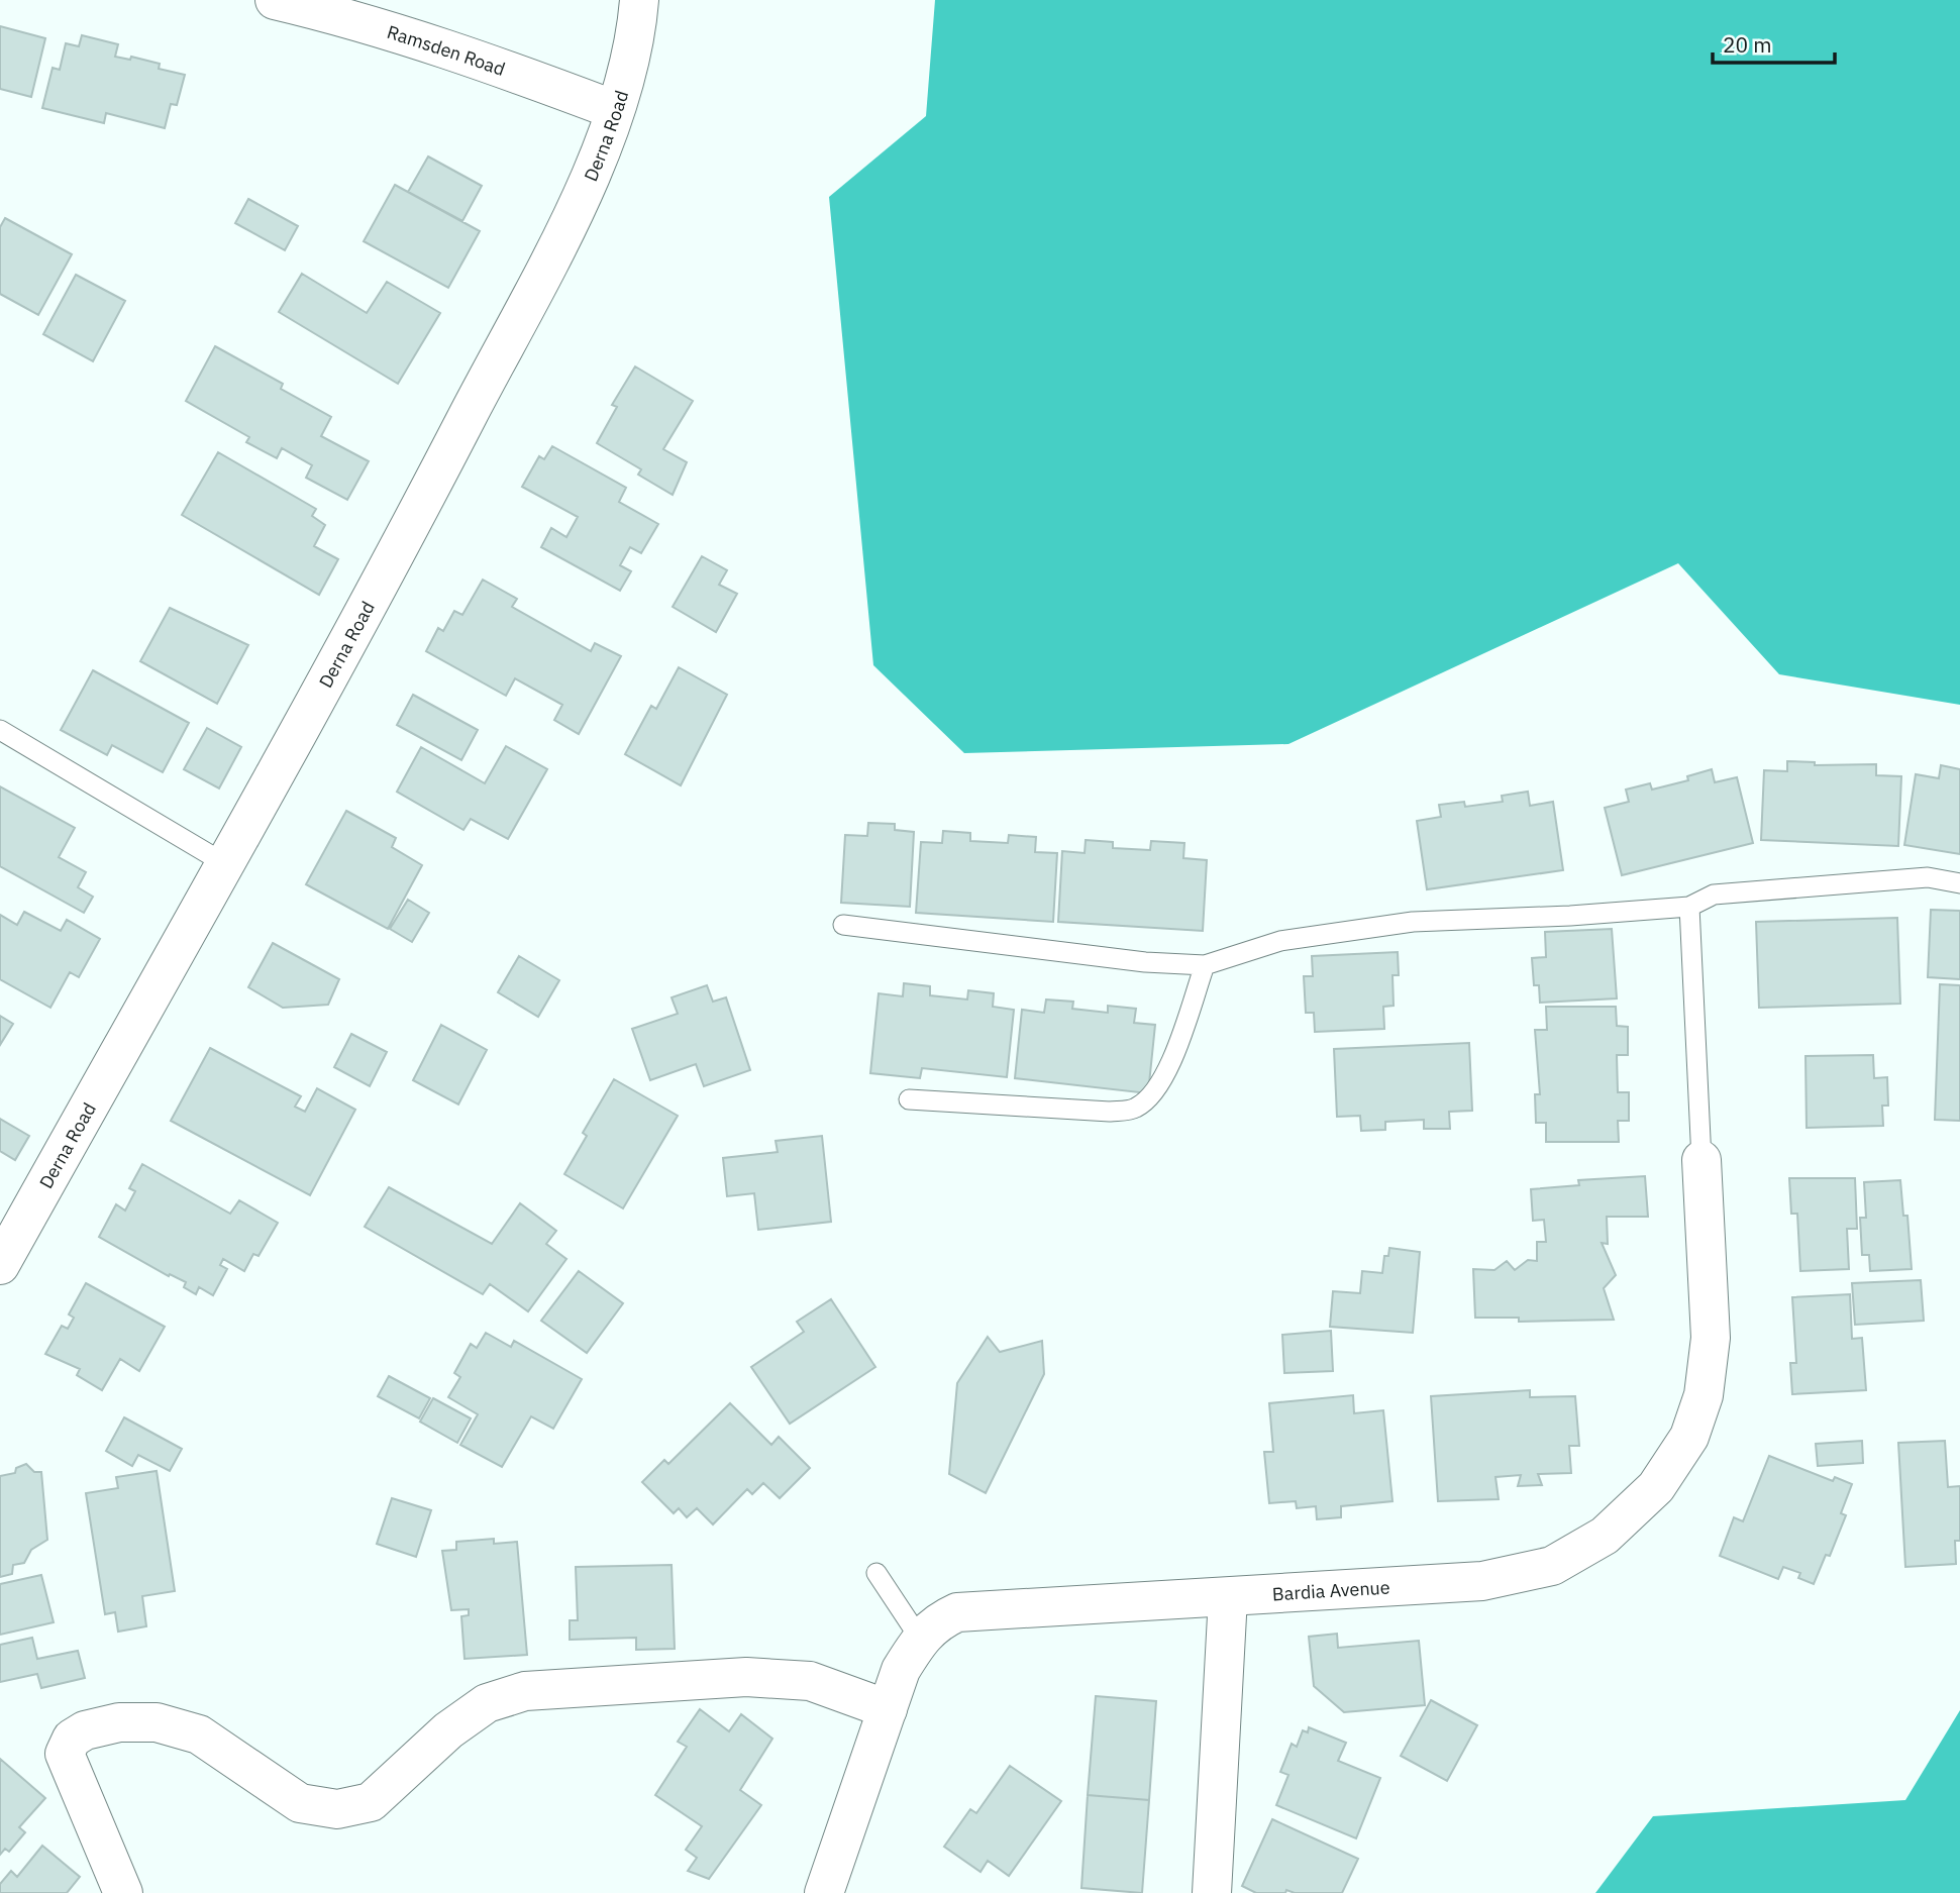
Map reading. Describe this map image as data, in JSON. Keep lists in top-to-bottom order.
{
  "streets": {
    "street": ["Ramsden Road", "Derna Road", "Bardia Avenue"]
  },
  "crossings": [
    ["Ramsden Road", "Derna Road"]
  ],
  "scale_bar": "20 m"
}
